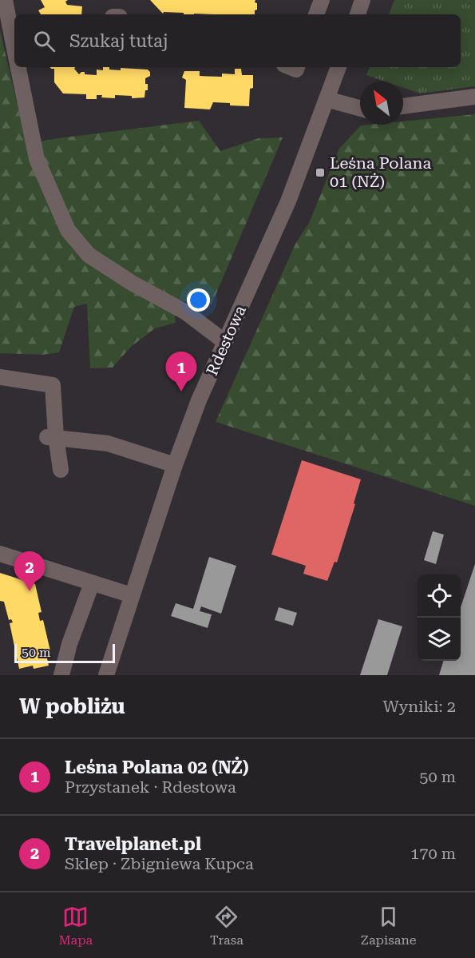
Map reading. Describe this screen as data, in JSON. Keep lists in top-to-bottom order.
{
  "streets": {
    "street": ["Rdestowa"]
  },
  "places": {
    "transit": ["Leśna Polana 01 (NŻ)"]
  },
  "scale_bar": "50 m",
  "north": "top left",
  "page": {
    "search": "Szukaj tutaj",
    "pins": ["1", "2"],
    "scale": "50 m",
    "heading": ["W pobliżu", "Wyniki: 2"],
    "list": [
      {
        "mark": "1",
        "name": "Leśna Polana 02 (NŻ)",
        "note": "Przystanek · Rdestowa",
        "value": "50 m"
      },
      {
        "mark": "2",
        "name": "Travelplanet.pl",
        "note": "Sklep · Zbigniewa Kupca",
        "value": "170 m"
      }
    ],
    "nav": ["Mapa", "Trasa", "Zapisane"]
  }
}
